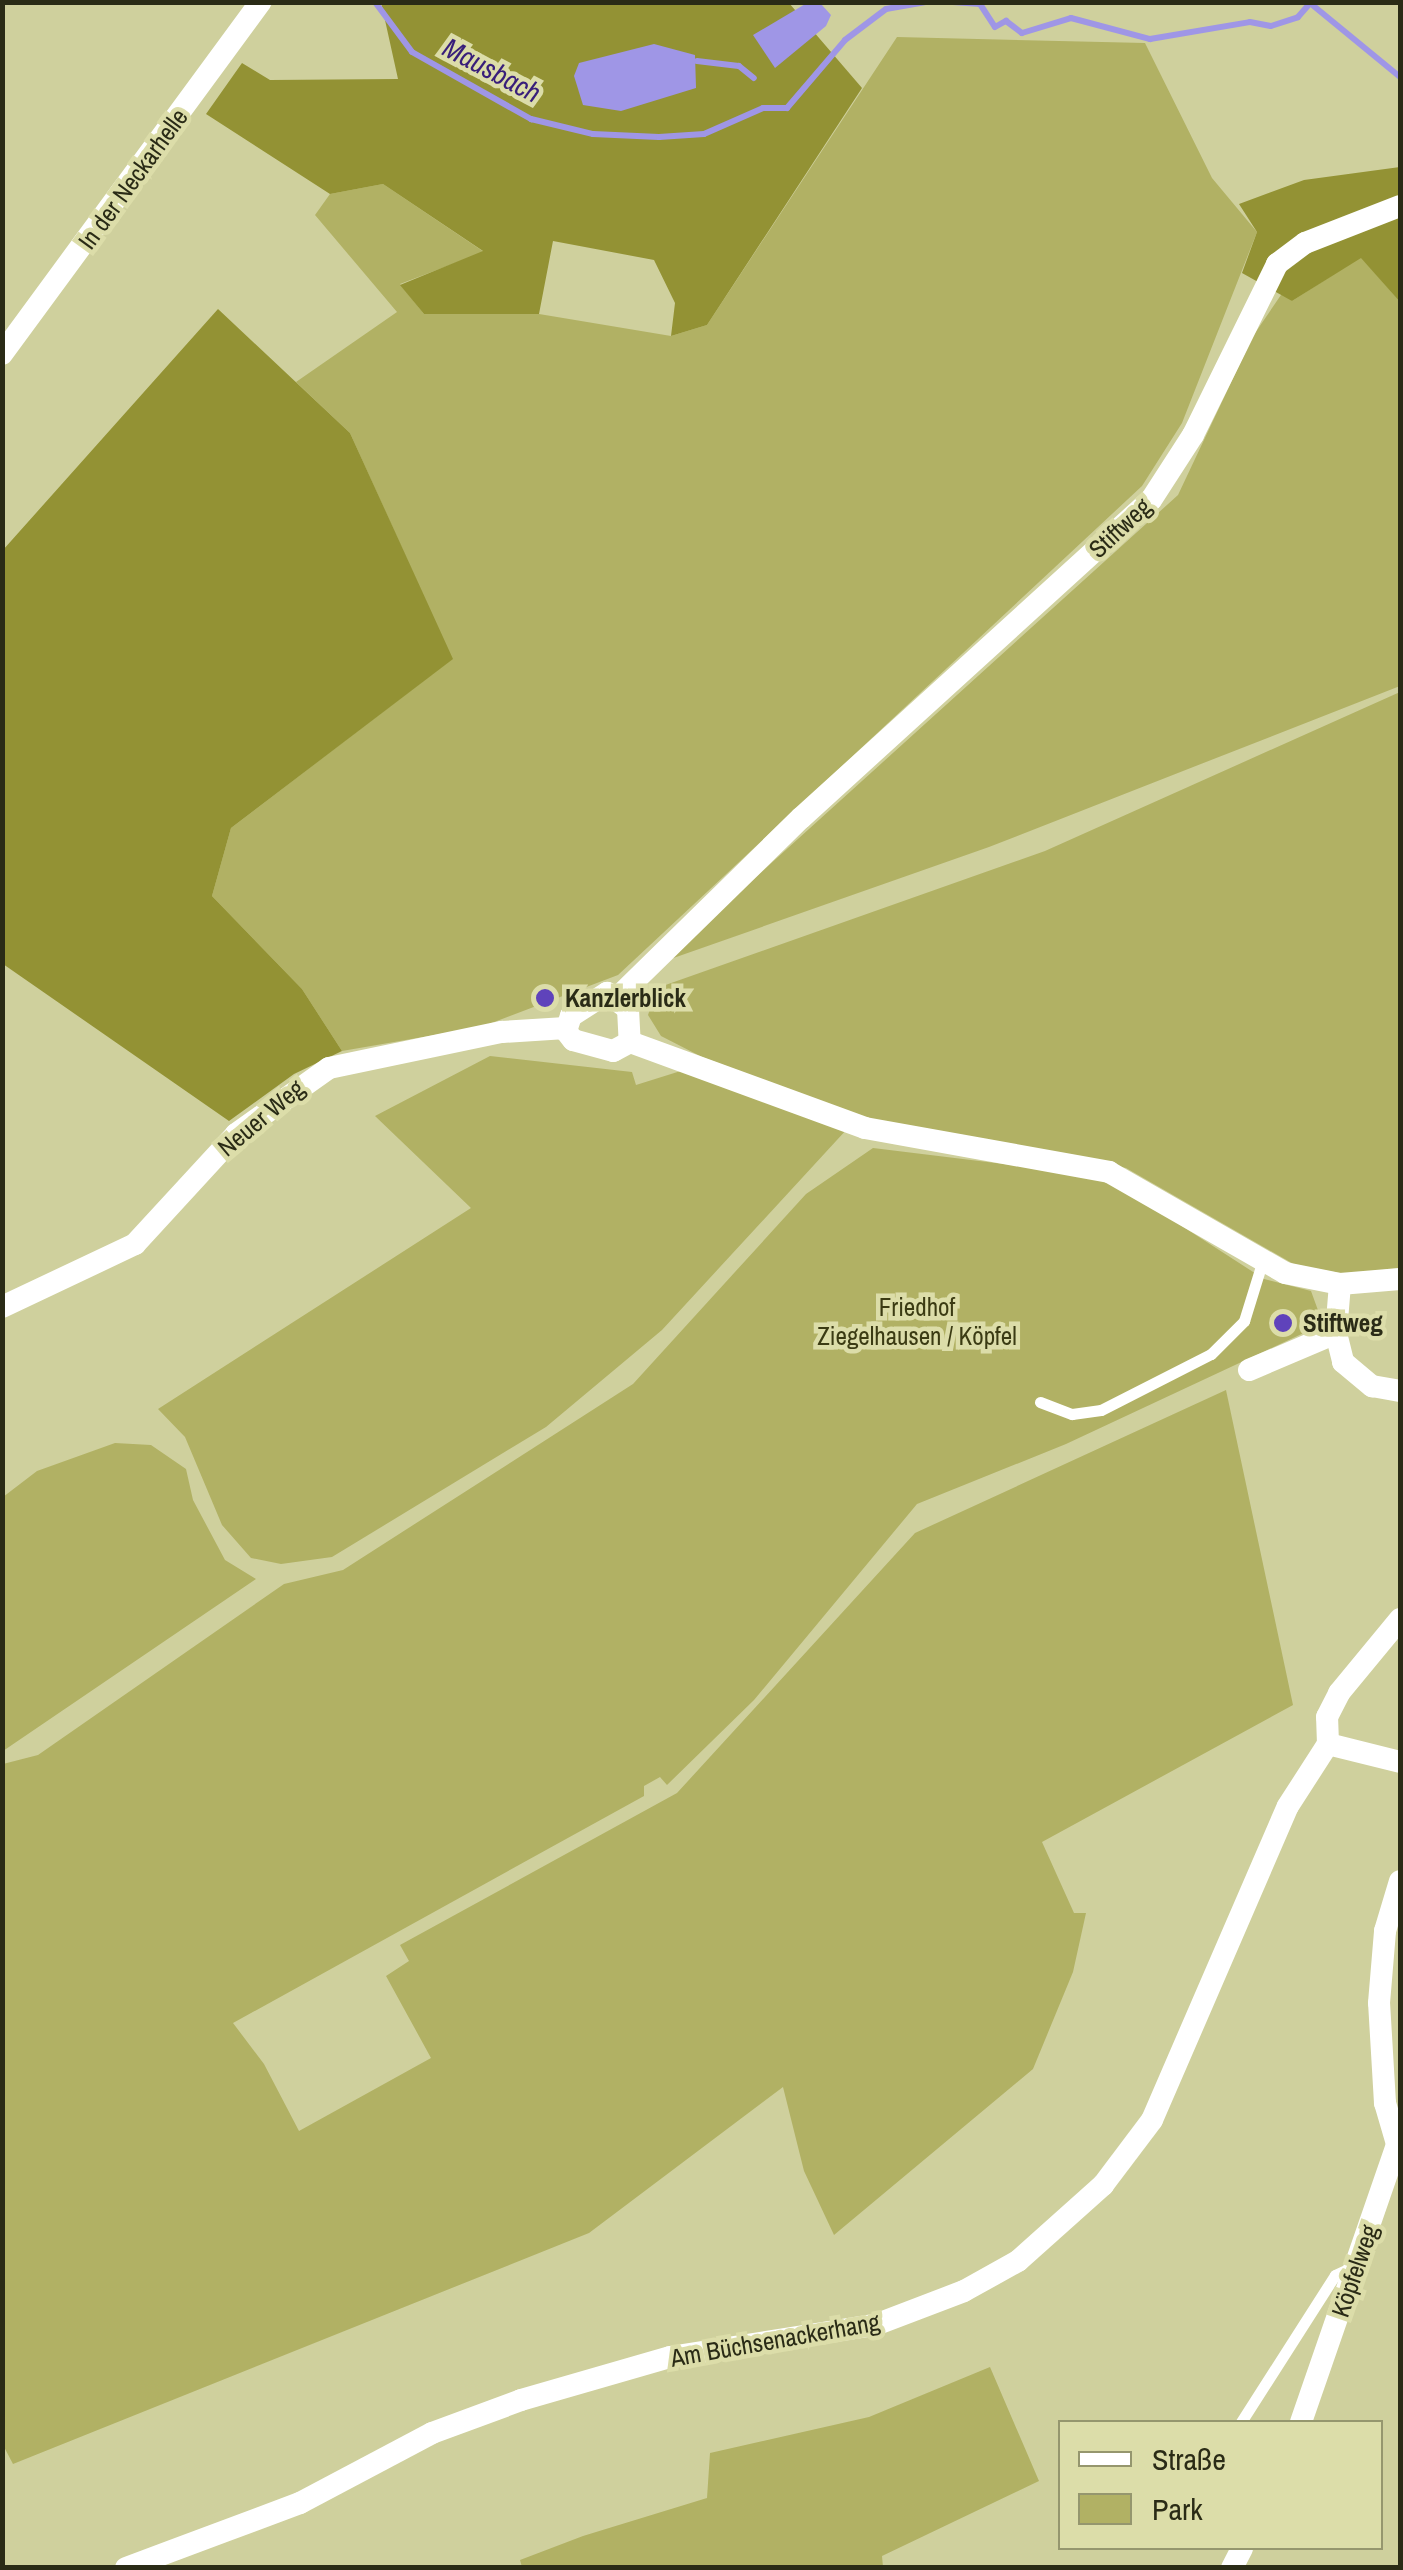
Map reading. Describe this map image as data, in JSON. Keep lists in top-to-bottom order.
{
  "streets": {
    "street": [
      "In der Neckarhelle",
      "Stiftweg",
      "Neuer Weg",
      "Köpfelweg",
      "Am Büchsenackerhang"
    ]
  },
  "crossings": [
    ["Stiftweg", "Neuer Weg"]
  ],
  "water": ["Mausbach"],
  "parks": ["Friedhof Ziegelhausen / Köpfel"],
  "places": ["Kanzlerblick", "Stiftweg"],
  "legend": ["Straße", "Park"]
}
